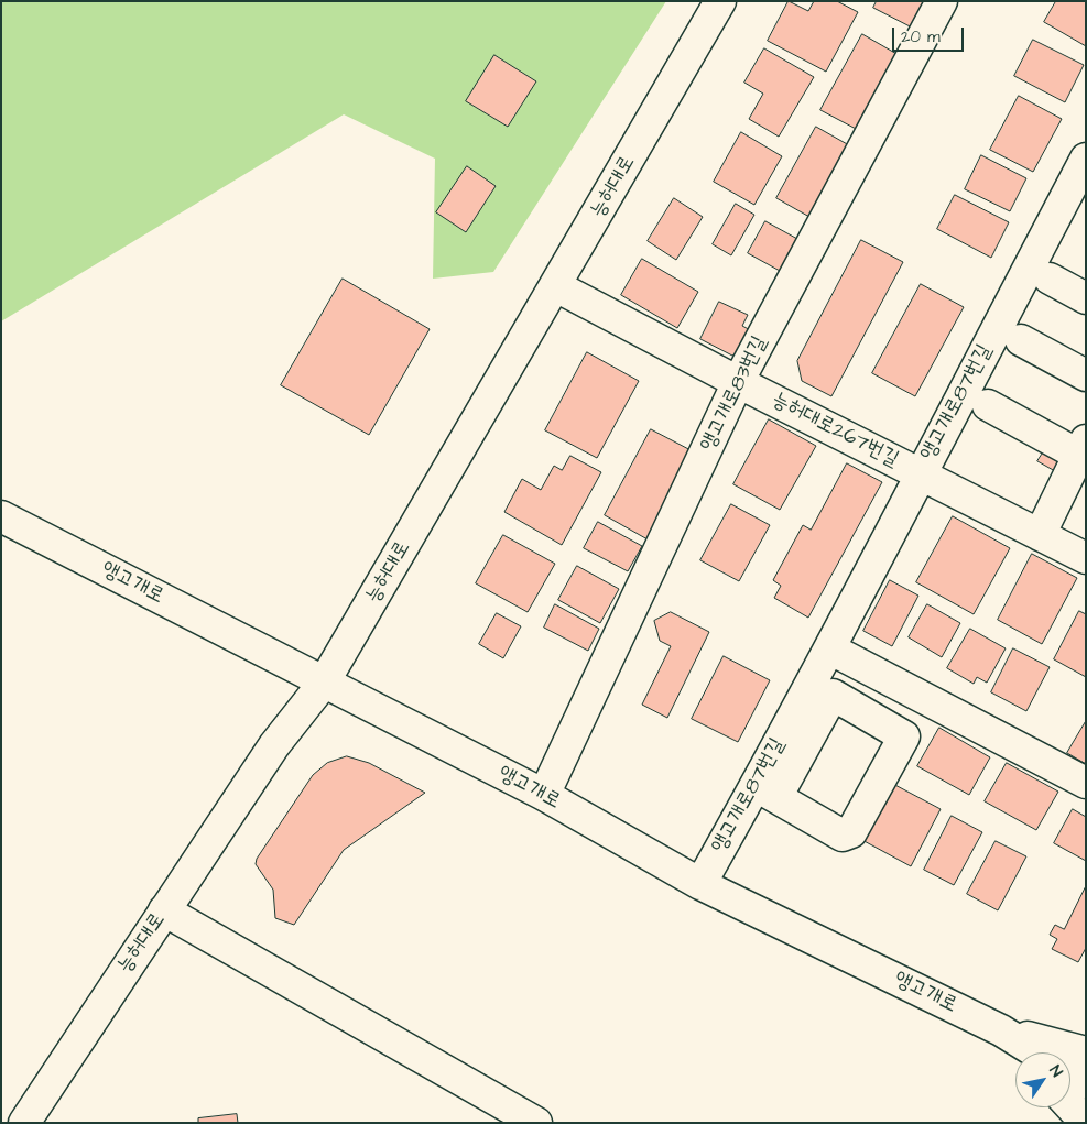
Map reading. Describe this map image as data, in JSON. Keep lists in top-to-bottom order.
{
  "streets": {
    "street": [
      "능허대로",
      "앵고개로83번길",
      "앵고개로87번길",
      "능허대로267번길",
      "앵고개로"
    ]
  },
  "crossings": [
    ["능허대로", "능허대로267번길"],
    ["능허대로", "앵고개로"],
    ["앵고개로83번길", "능허대로267번길"],
    ["앵고개로83번길", "앵고개로"],
    ["앵고개로87번길", "능허대로267번길"],
    ["앵고개로87번길", "앵고개로"]
  ],
  "scale_bar": "20 m",
  "north": "top right"
}
